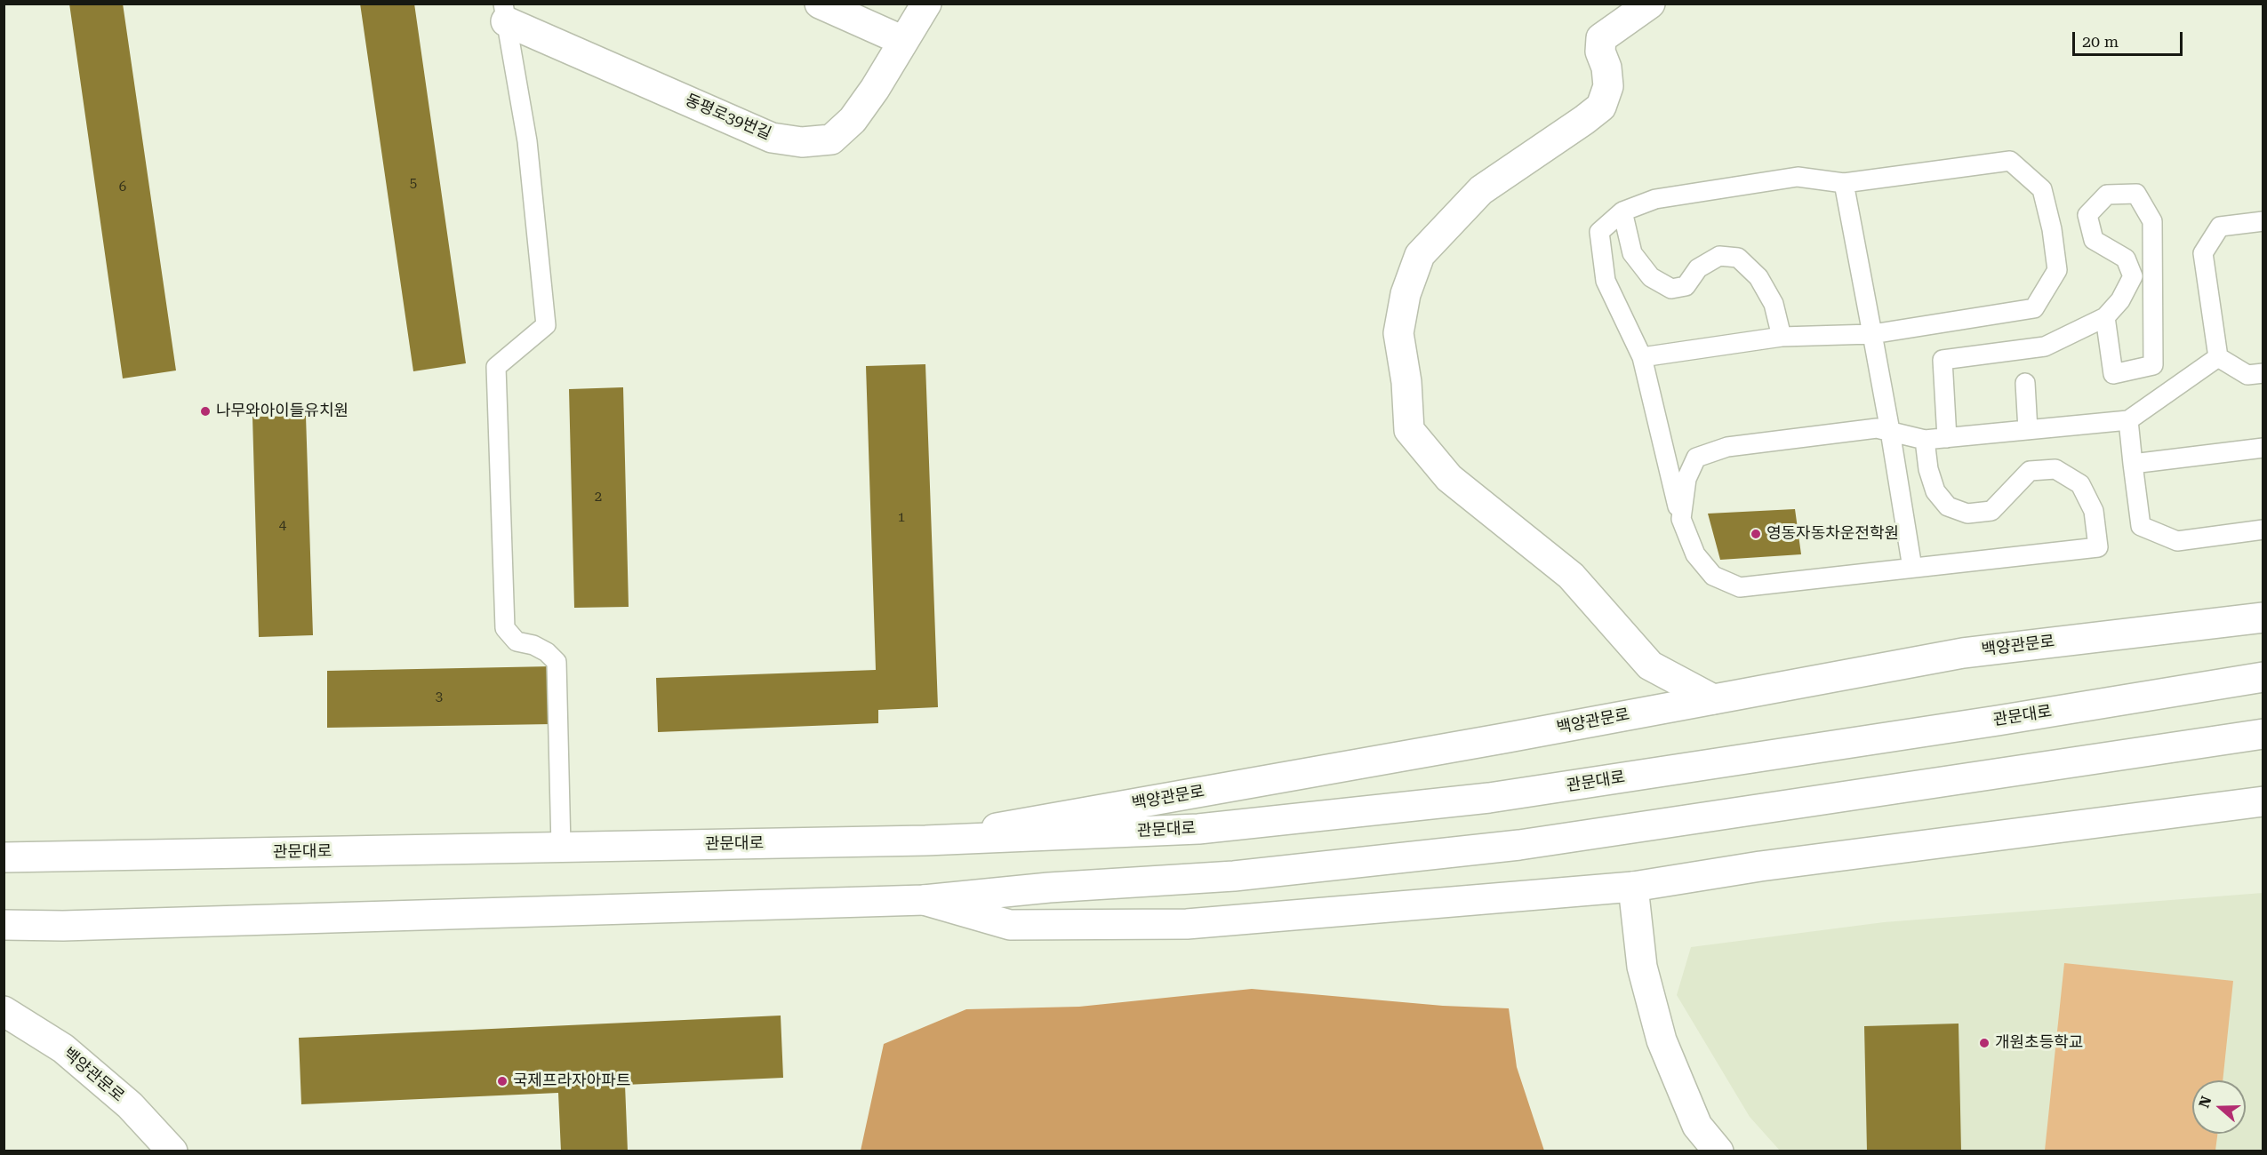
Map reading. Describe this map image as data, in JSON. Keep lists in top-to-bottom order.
{
  "streets": {
    "main road": ["동평로39번길", "백양관문로", "관문대로"]
  },
  "crossings": [
    ["백양관문로", "관문대로"]
  ],
  "places": [
    "나무와아이들유치원",
    "영동자동차운전학원",
    "개원초등학교",
    "국제프라자아파트"
  ],
  "house_numbers": [
    "5",
    "6",
    "2",
    "1",
    "4",
    "3"
  ],
  "scale_bar": "20 m",
  "north": "left"
}
